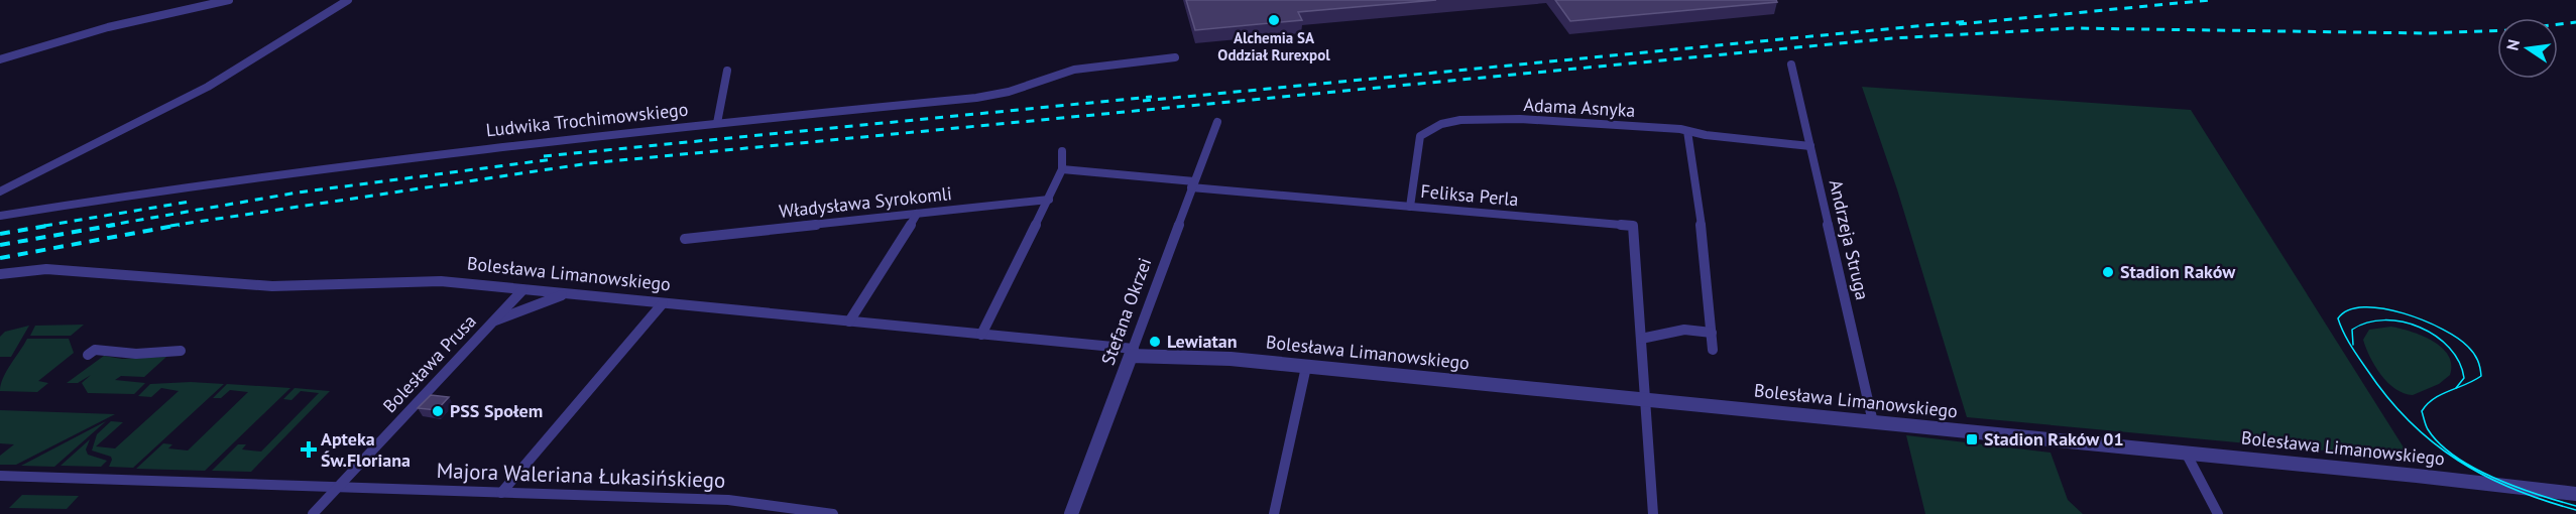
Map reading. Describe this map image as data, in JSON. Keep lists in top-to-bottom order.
{
  "streets": {
    "street": [
      "Adama Asnyka",
      "Ludwika Trochimowskiego",
      "Feliksa Perla",
      "Władysława Syrokomli",
      "Andrzeja Struga",
      "Bolesława Limanowskiego",
      "Stefana Okrzei",
      "Bolesława Prusa",
      "Majora Waleriana Łukasińskiego"
    ]
  },
  "crossings": [
    ["Adama Asnyka", "Feliksa Perla"],
    ["Adama Asnyka", "Andrzeja Struga"],
    ["Feliksa Perla", "Bolesława Limanowskiego"],
    ["Feliksa Perla", "Stefana Okrzei"],
    ["Andrzeja Struga", "Bolesława Limanowskiego"],
    ["Bolesława Limanowskiego", "Stefana Okrzei"],
    ["Bolesława Limanowskiego", "Bolesława Prusa"],
    ["Bolesława Prusa", "Majora Waleriana Łukasińskiego"]
  ],
  "places": {
    "other": [
      "Alchemia SA Oddział Rurexpol",
      "Stadion Raków",
      "Lewiatan",
      "PSS Społem"
    ],
    "transit": ["Stadion Raków 01"],
    "health": ["Apteka Św.Floriana"]
  },
  "north": "left"
}
